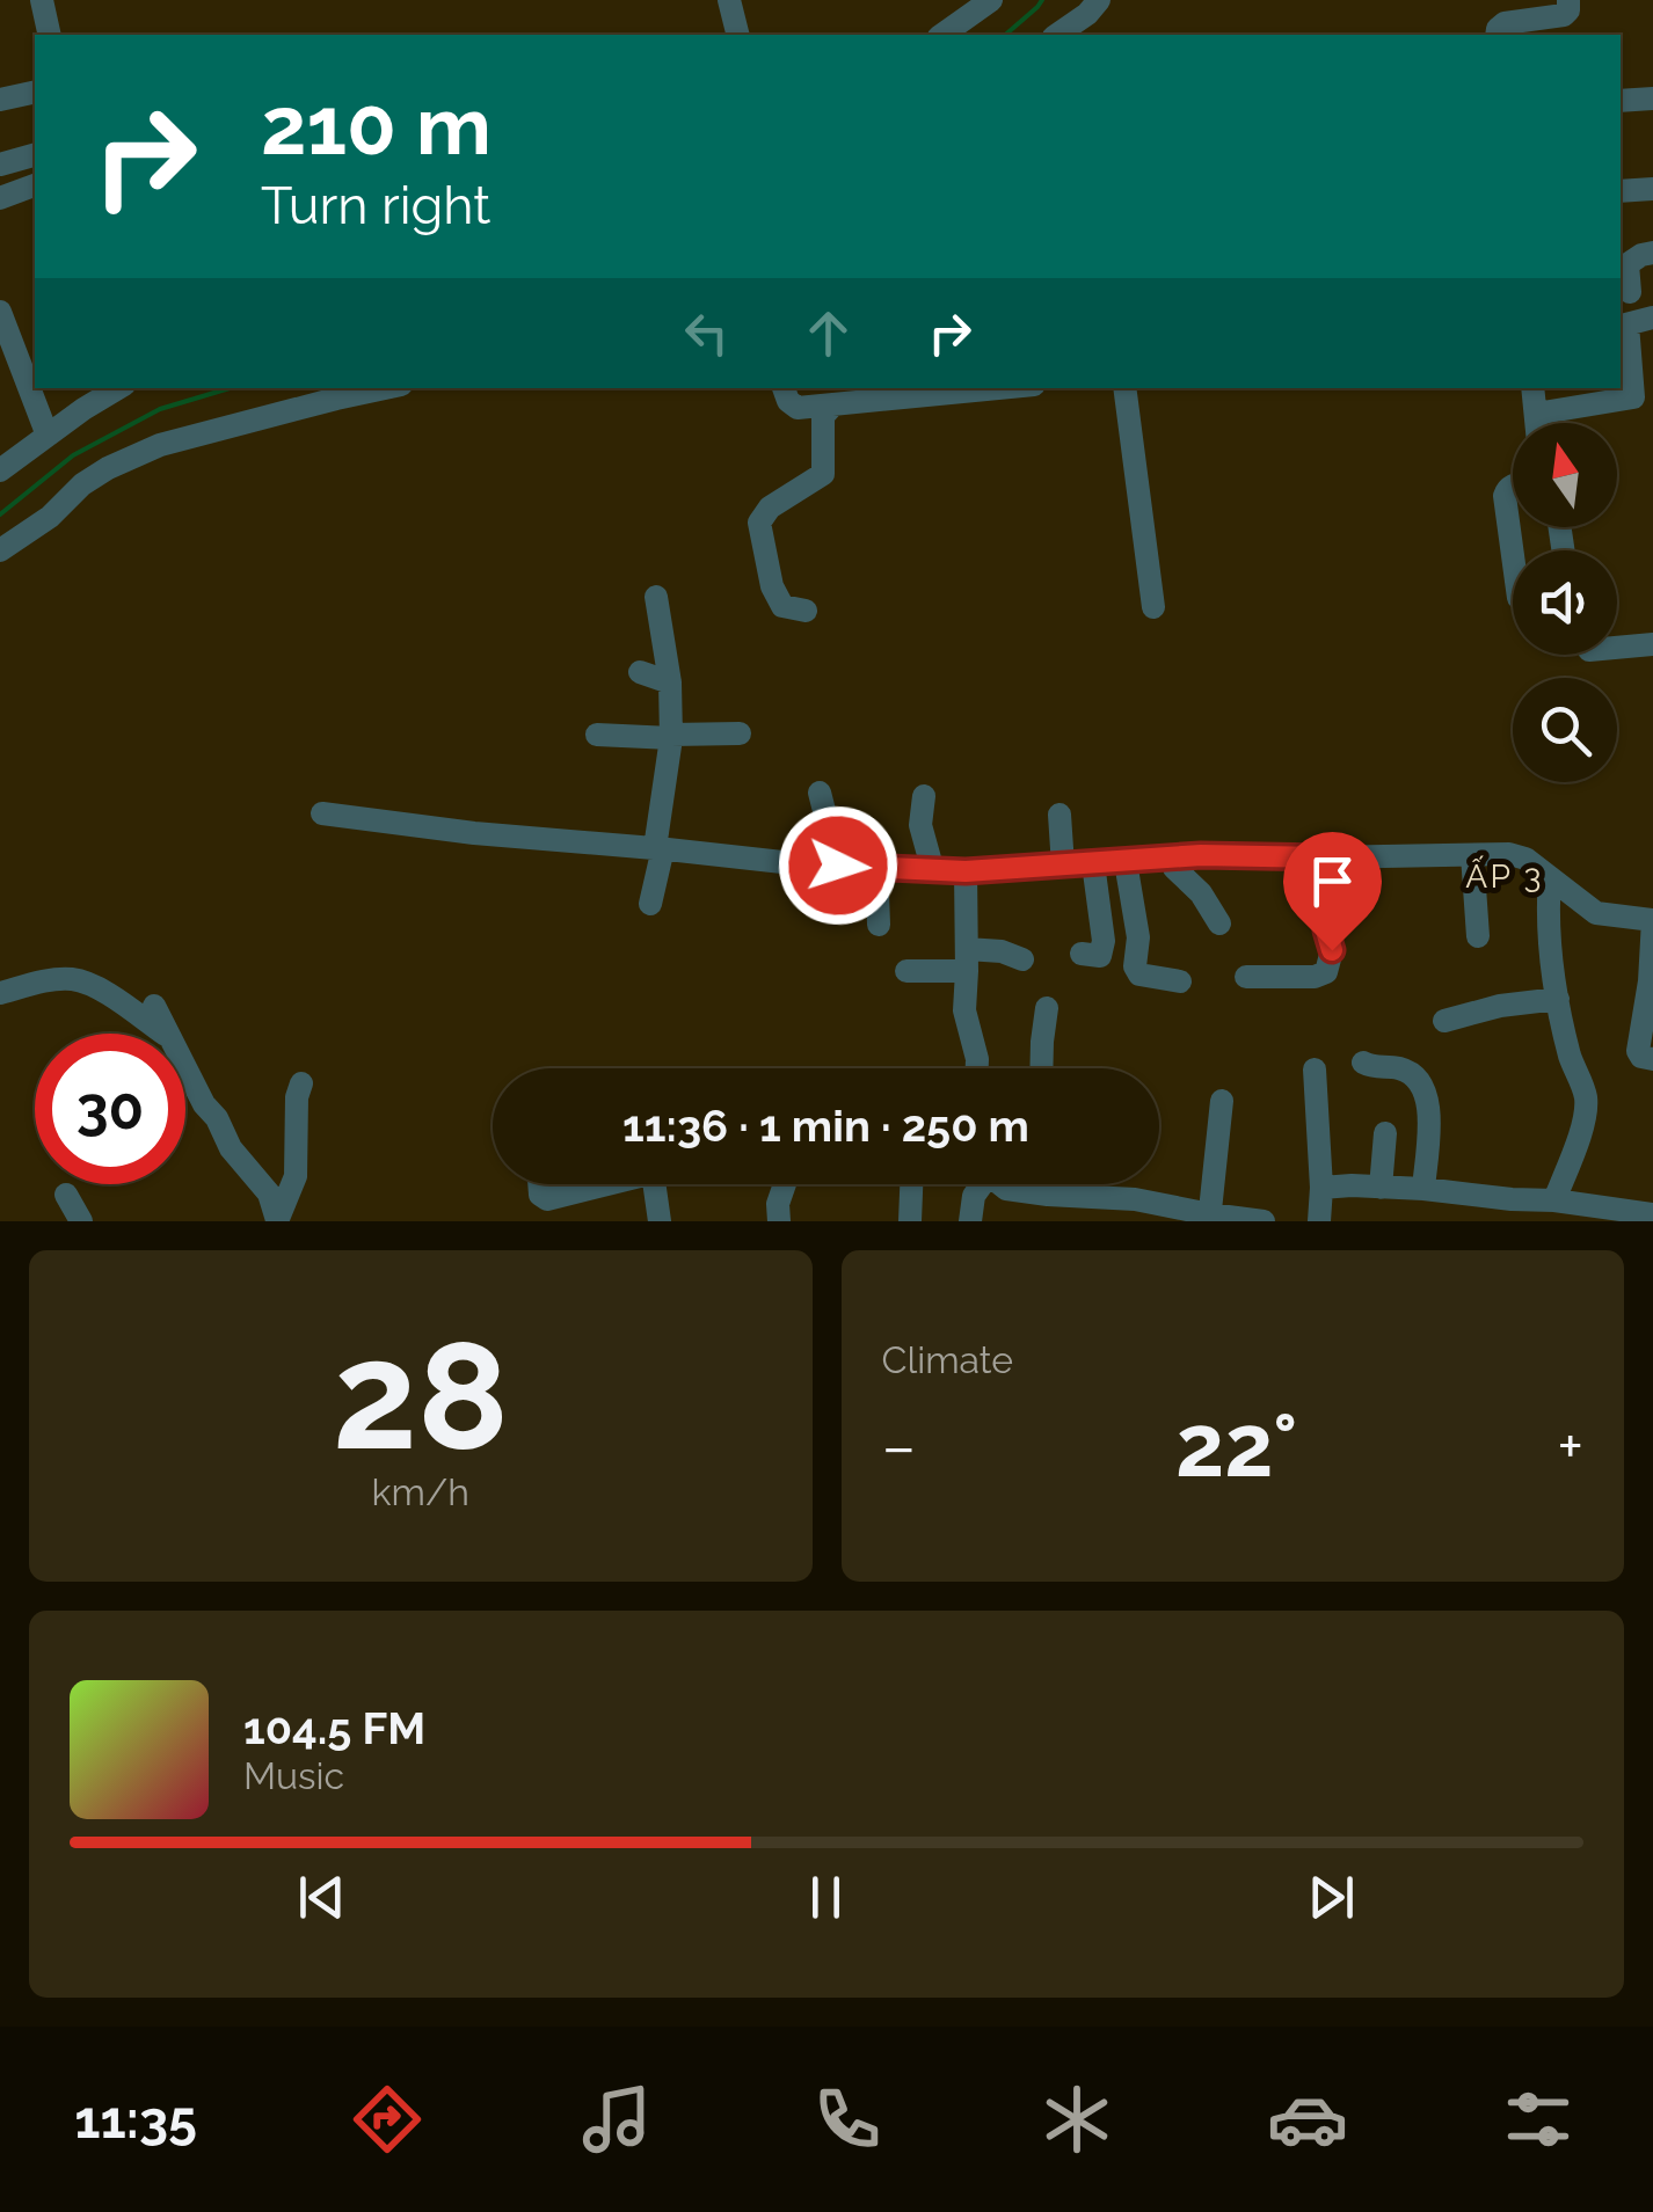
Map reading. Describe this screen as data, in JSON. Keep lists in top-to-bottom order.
{
  "districts": ["ẤP 3"],
  "north": "top",
  "page": {
    "turn": ["210 m", "Turn right"],
    "limit": "30",
    "trip": "11:36 · 1 min · 250 m",
    "tile": [
      ["28", "km/h"],
      "Climate"
    ],
    "heat": ["−", "22°", "+"],
    "song": ["104.5 FM", "Music"],
    "tabs": "11:35"
  }
}
